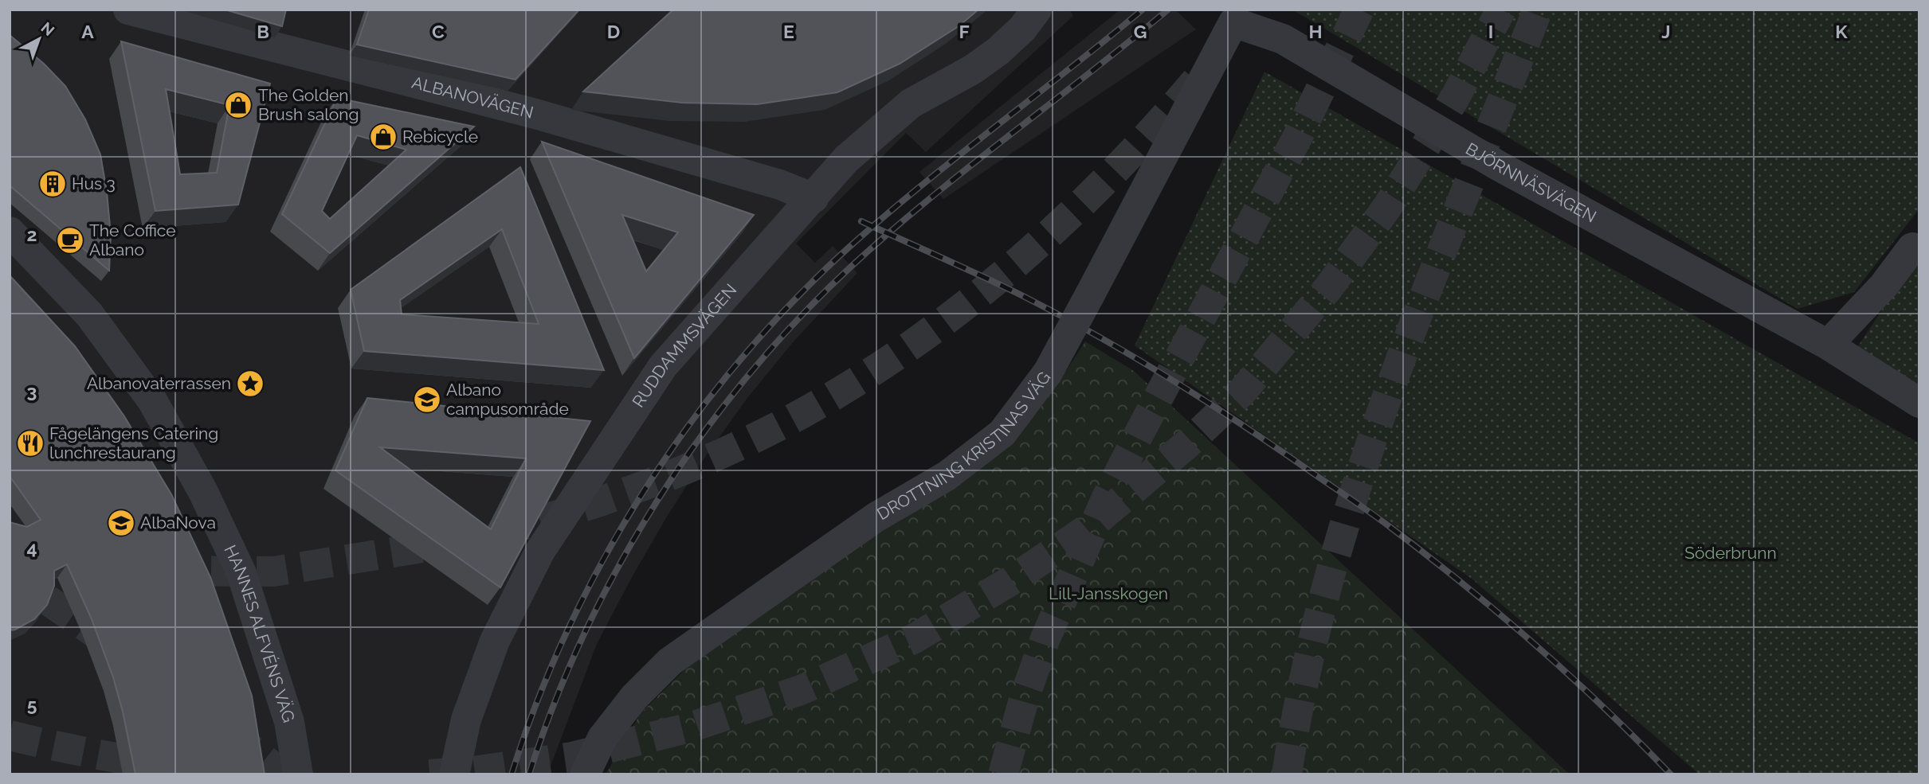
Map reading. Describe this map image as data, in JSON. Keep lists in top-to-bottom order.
{
  "streets": {
    "street": [
      "ALBANOVÄGEN",
      "BJÖRNNÄSVÄGEN",
      "RUDDAMMSVÄGEN",
      "DROTTNING KRISTINAS VÄG",
      "HANNES ALFVÉNS VÄG"
    ]
  },
  "crossings": [
    ["ALBANOVÄGEN", "RUDDAMMSVÄGEN"],
    ["BJÖRNNÄSVÄGEN", "DROTTNING KRISTINAS VÄG"]
  ],
  "parks": ["Söderbrunn", "Lill-Jansskogen"],
  "places": {
    "shop": ["The Golden Brush salong", "Rebicycle"],
    "building": ["Hus 3"],
    "cafe": ["The Coffice Albano"],
    "place": ["Albanovaterrassen"],
    "school or university": ["Albano campusområde", "AlbaNova"],
    "restaurant": ["Fågelängens Catering lunchrestaurang"]
  },
  "north": "top right",
  "grid": {
    "columns": [
      "A",
      "B",
      "C",
      "D",
      "E",
      "F",
      "G",
      "H",
      "I",
      "J",
      "K"
    ],
    "rows": [
      "2",
      "3",
      "4",
      "5"
    ]
  }
}
